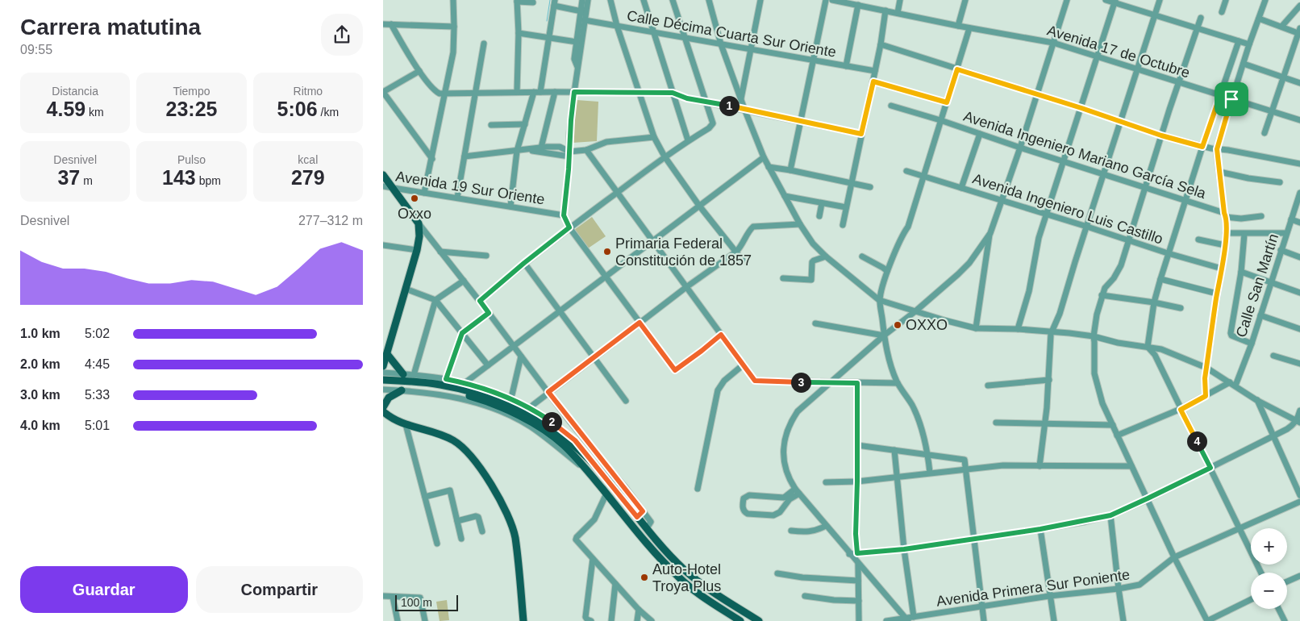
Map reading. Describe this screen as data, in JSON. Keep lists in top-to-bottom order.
{
  "streets": {
    "street": [
      "Calle Décima Cuarta Sur Oriente",
      "Avenida 17 de Octubre",
      "Avenida Ingeniero Mariano García Sela",
      "Avenida 19 Sur Oriente",
      "Avenida Ingeniero Luis Castillo",
      "Calle San Martín",
      "Avenida Primera Sur Poniente"
    ]
  },
  "places": [
    "Oxxo",
    "Primaria Federal Constitución de 1857",
    "OXXO",
    "Auto-Hotel Troya Plus"
  ],
  "scale_bar": "100 m",
  "page": {
    "heading": ["Carrera matutina", "09:55"],
    "stats": [
      ["Distancia", "4.59 km"],
      ["Tiempo", "23:25"],
      ["Ritmo", "5:06 /km"],
      ["Desnivel", "37 m"],
      ["Pulso", "143 bpm"],
      ["kcal", "279"]
    ],
    "pins": [
      "1",
      "3",
      "2",
      "4"
    ],
    "chart": ["Desnivel", "277–312 m"],
    "list": [
      {
        "name": "1.0 km",
        "note": "5:02"
      },
      {
        "name": "2.0 km",
        "note": "4:45"
      },
      {
        "name": "3.0 km",
        "note": "5:33"
      },
      {
        "name": "4.0 km",
        "note": "5:01"
      }
    ],
    "map_buttons": ["+", "−"],
    "buttons": ["Guardar", "Compartir"],
    "scale": "100 m"
  }
}
